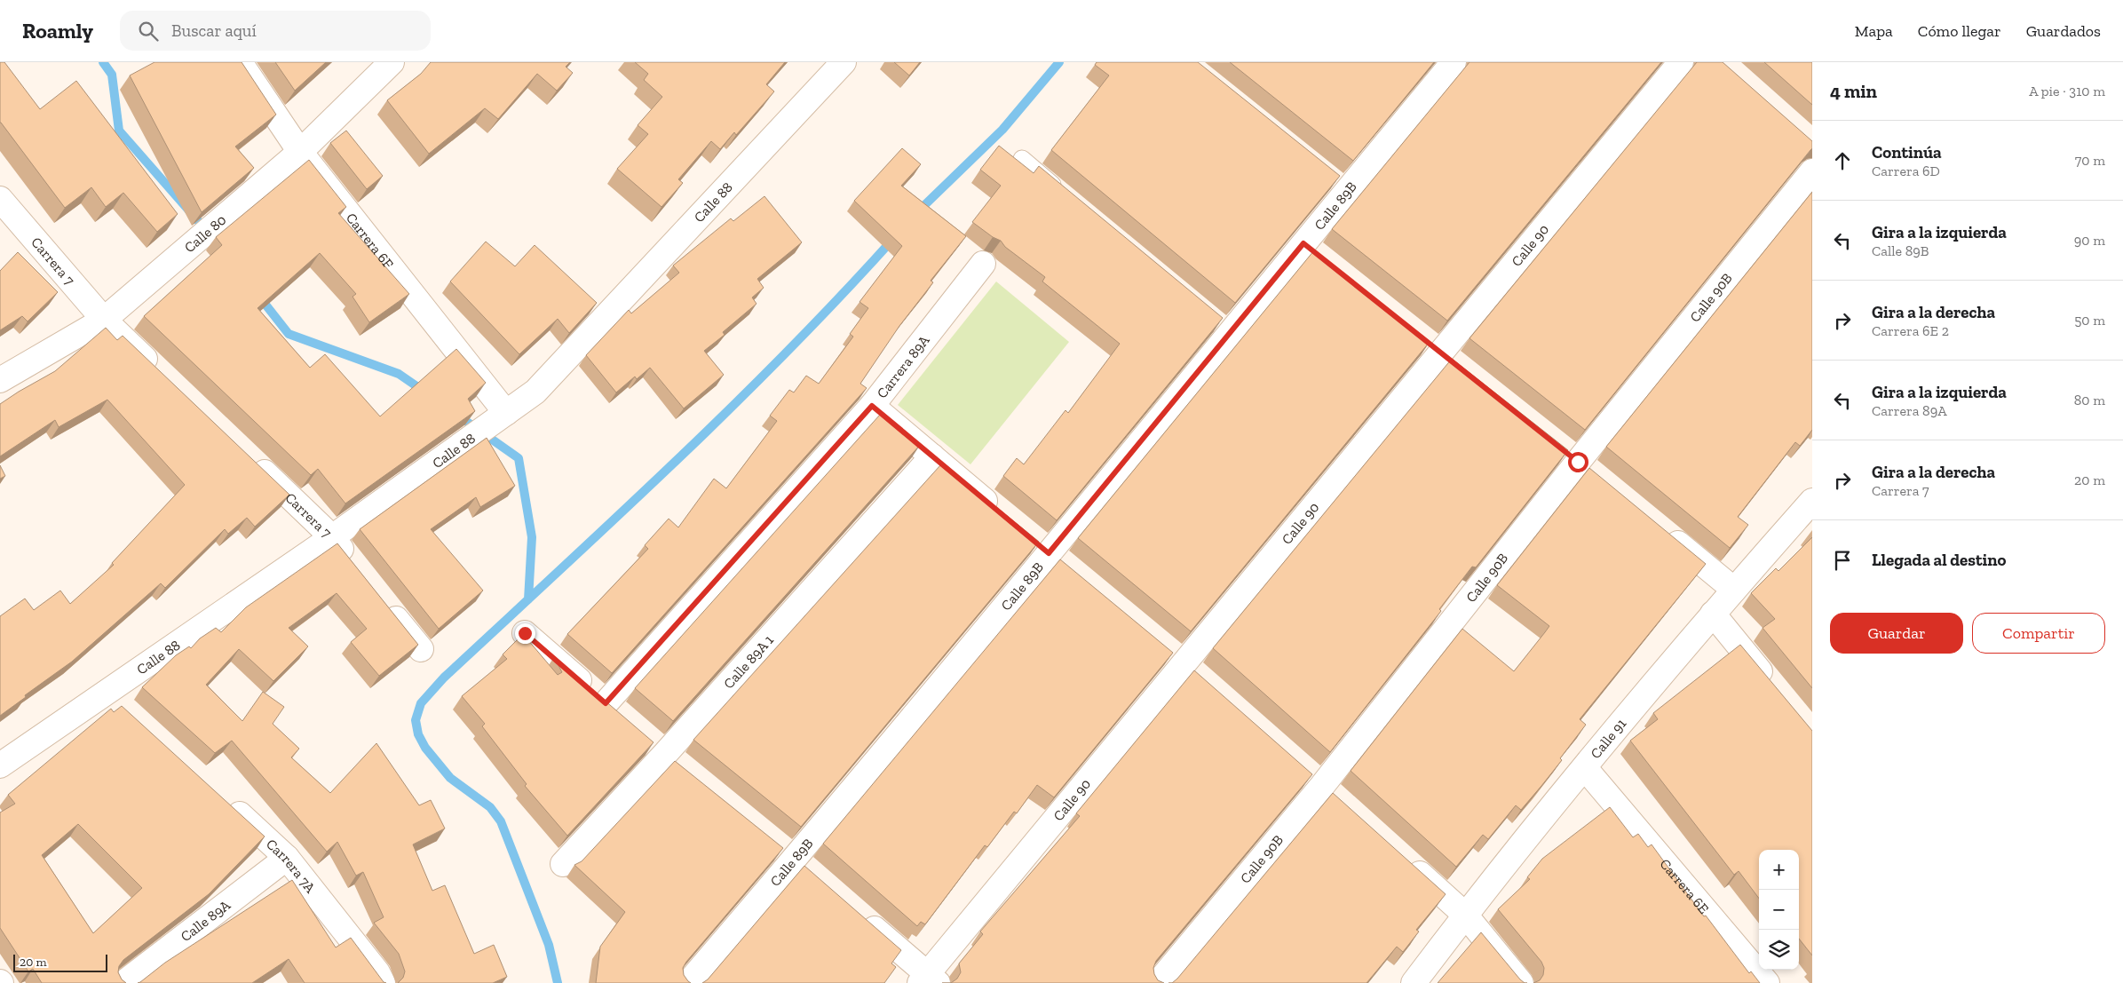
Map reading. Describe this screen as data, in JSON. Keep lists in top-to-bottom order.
{
  "streets": {
    "street": [
      "Calle 88",
      "Calle 89B",
      "Calle 80",
      "Carrera 6F",
      "Calle 90",
      "Carrera 7",
      "Calle 90B",
      "Carrera 89A",
      "Calle 89A 1",
      "Calle 91",
      "Carrera 7A",
      "Carrera 6E",
      "Calle 89A"
    ]
  },
  "crossings": [
    ["Calle 88", "Carrera 6F"],
    ["Calle 88", "Carrera 7"],
    ["Calle 80", "Carrera 6F"],
    ["Calle 80", "Carrera 7"],
    ["Calle 91", "Carrera 6E"],
    ["Carrera 7A", "Calle 89A"]
  ],
  "scale_bar": "20 m",
  "page": {
    "header": "Roamly",
    "search": "Buscar aquí",
    "nav": ["Mapa", "Cómo llegar", "Guardados"],
    "heading": ["4 min", "A pie · 310 m"],
    "list": [
      ["Continúa", "Carrera 6D", "70 m"],
      ["Gira a la izquierda", "Calle 89B", "90 m"],
      ["Gira a la derecha", "Carrera 6E 2", "50 m"],
      ["Gira a la izquierda", "Carrera 89A", "80 m"],
      ["Gira a la derecha", "Carrera 7", "20 m"],
      "Llegada al destino"
    ],
    "buttons": ["Guardar", "Compartir"],
    "map_buttons": ["+", "−"],
    "scale": "20 m"
  }
}
